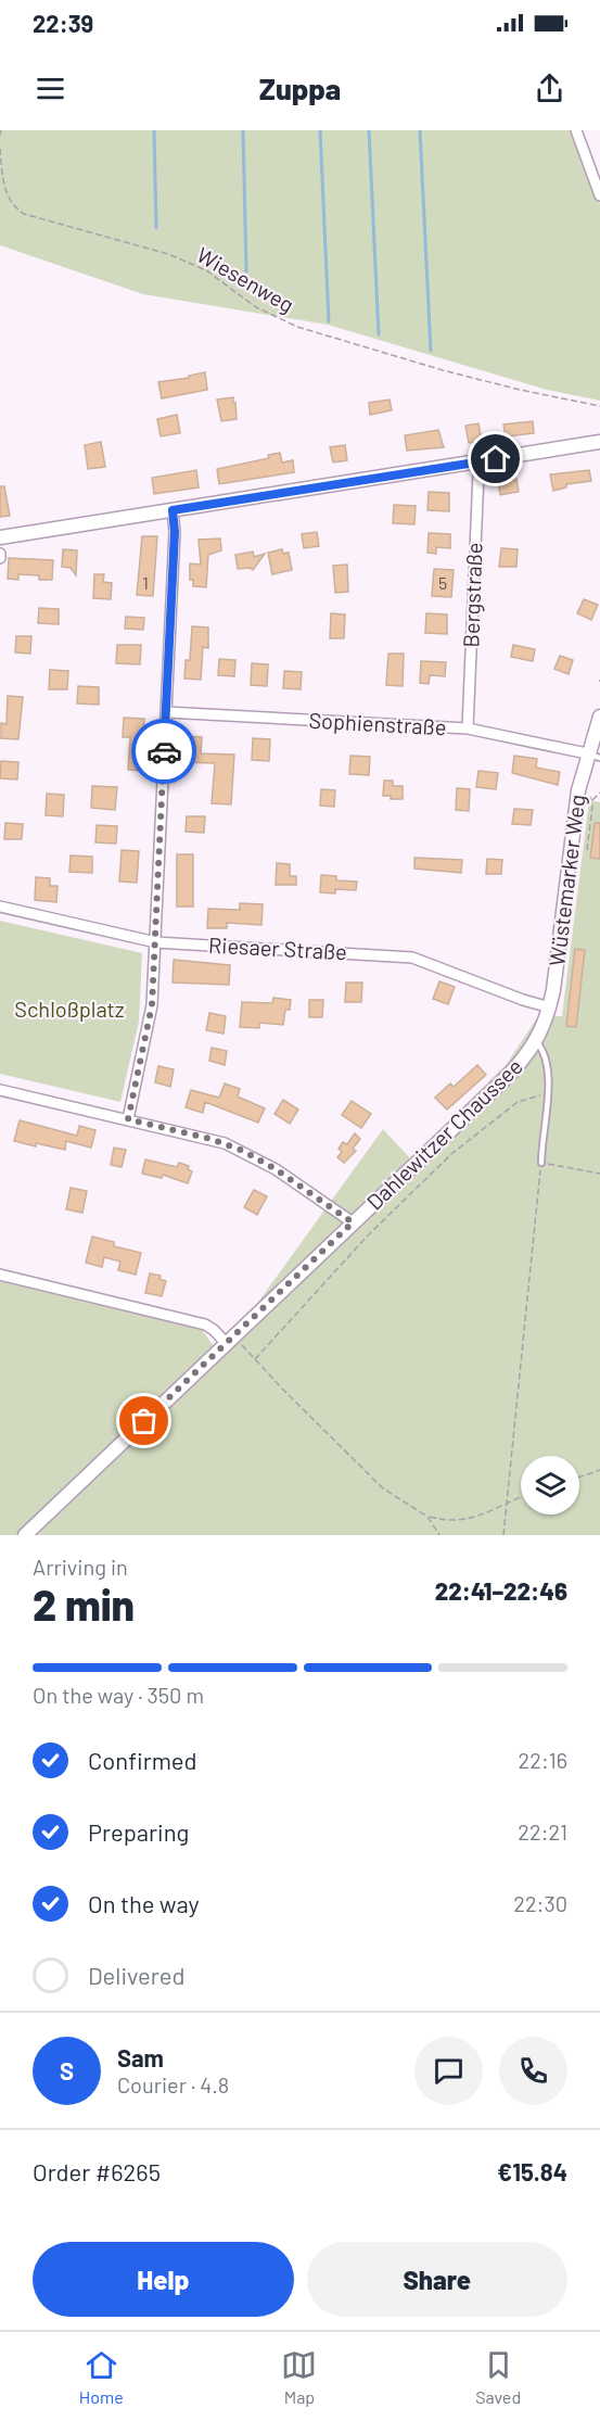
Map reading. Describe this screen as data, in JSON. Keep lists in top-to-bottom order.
{
  "streets": {
    "main road": ["Wüstemarker Weg", "Dahlewitzer Chaussee"],
    "street": ["Bergstraße", "Sophienstraße", "Riesaer Straße"],
    "path": ["Wiesenweg"]
  },
  "crossings": [
    ["Bergstraße", "Sophienstraße"],
    ["Sophienstraße", "Wüstemarker Weg"],
    ["Wüstemarker Weg", "Riesaer Straße"],
    ["Wüstemarker Weg", "Dahlewitzer Chaussee"],
    ["Riesaer Straße", "Dahlewitzer Chaussee"]
  ],
  "parks": ["Schloßplatz"],
  "house_numbers": ["1", "5"],
  "page": {
    "status": "22:39",
    "header": "Zuppa",
    "heading": ["2 min", "Arriving in", "22:41–22:46"],
    "panel": [
      "Sam",
      "Courier · 4.8",
      "Order #6265",
      "€15.84"
    ],
    "bar": "On the way · 350 m",
    "list": [
      ["Confirmed", "22:16"],
      ["Preparing", "22:21"],
      ["On the way", "22:30"],
      "Delivered"
    ],
    "round": "S",
    "buttons": ["Help", "Share"],
    "tabs": ["Home", "Map", "Saved"]
  }
}
